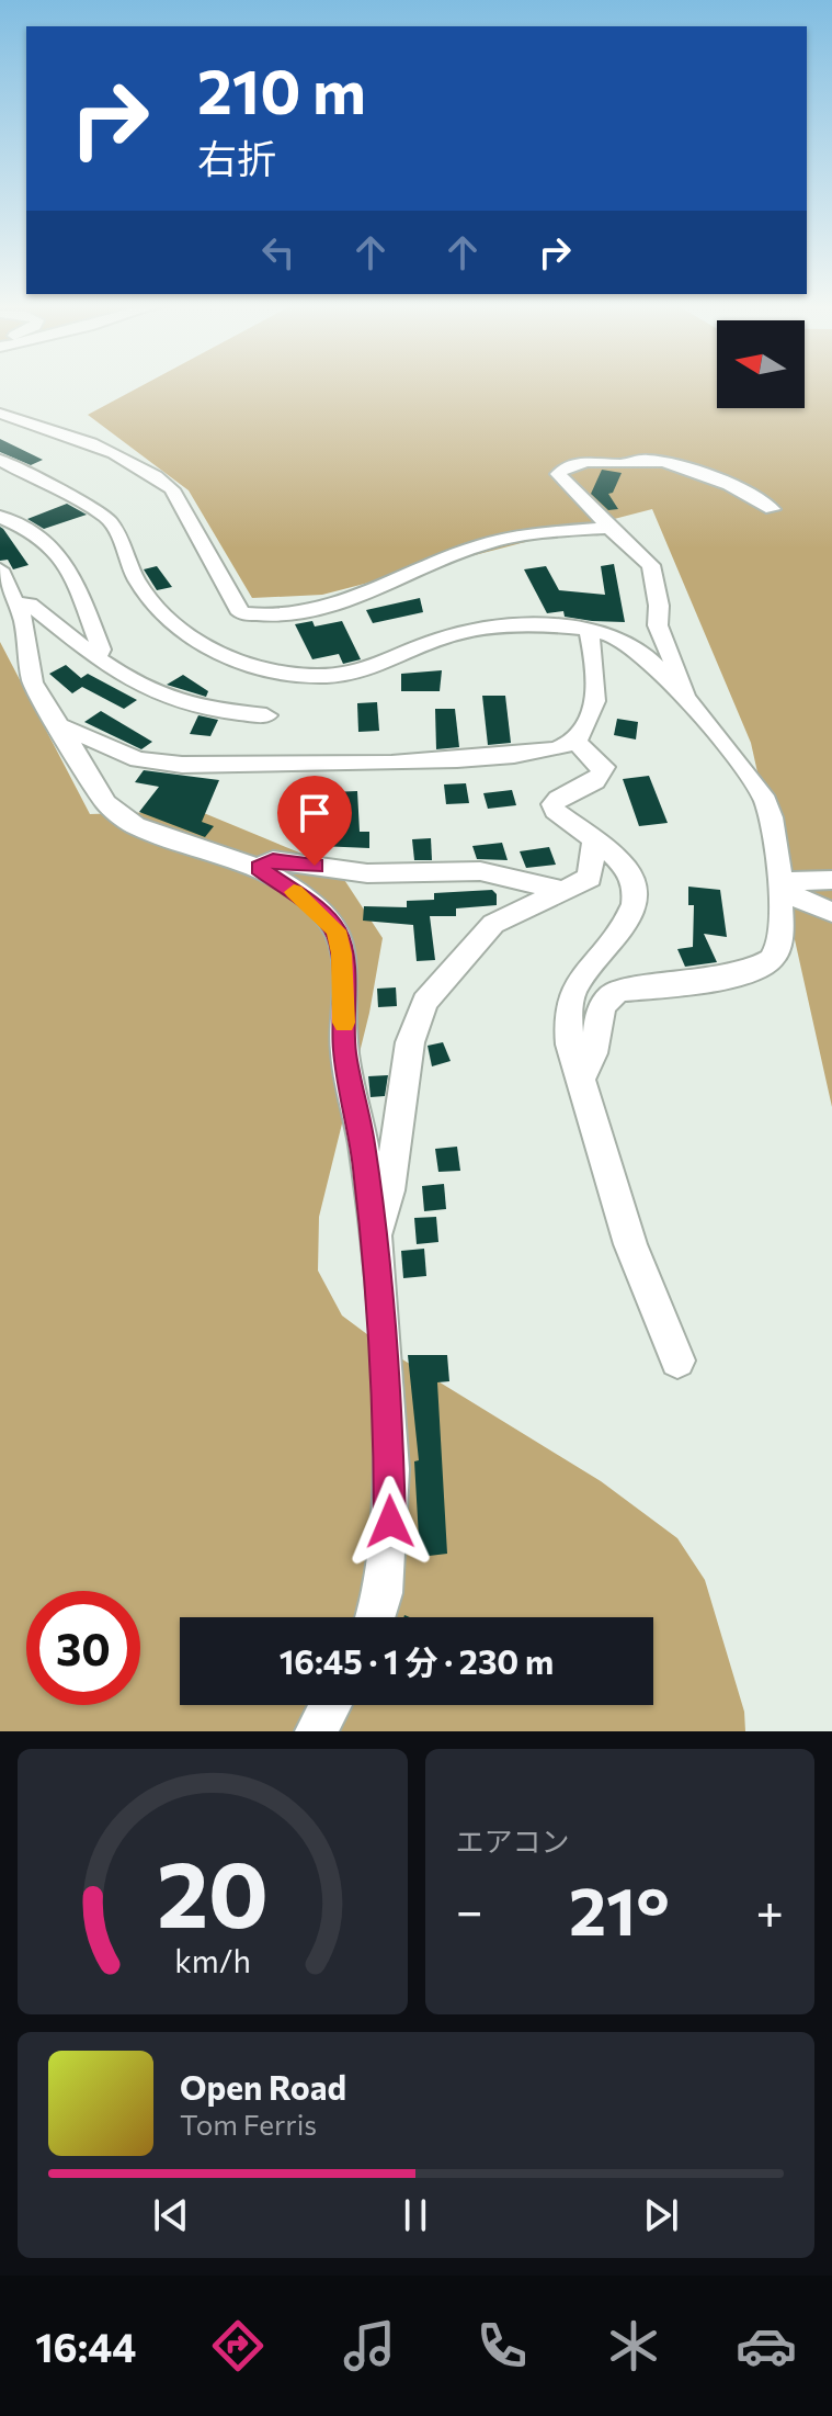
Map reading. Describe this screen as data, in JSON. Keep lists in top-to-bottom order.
{
  "north": "left",
  "page": {
    "turn": ["210 m", "右折"],
    "limit": "30",
    "trip": "16:45 · 1 分 · 230 m",
    "tile": "エアコン",
    "heat": ["−", "21°", "+"],
    "song": ["Open Road", "Tom Ferris"],
    "tabs": "16:44",
    "gauge": ["20", "km/h"]
  }
}
